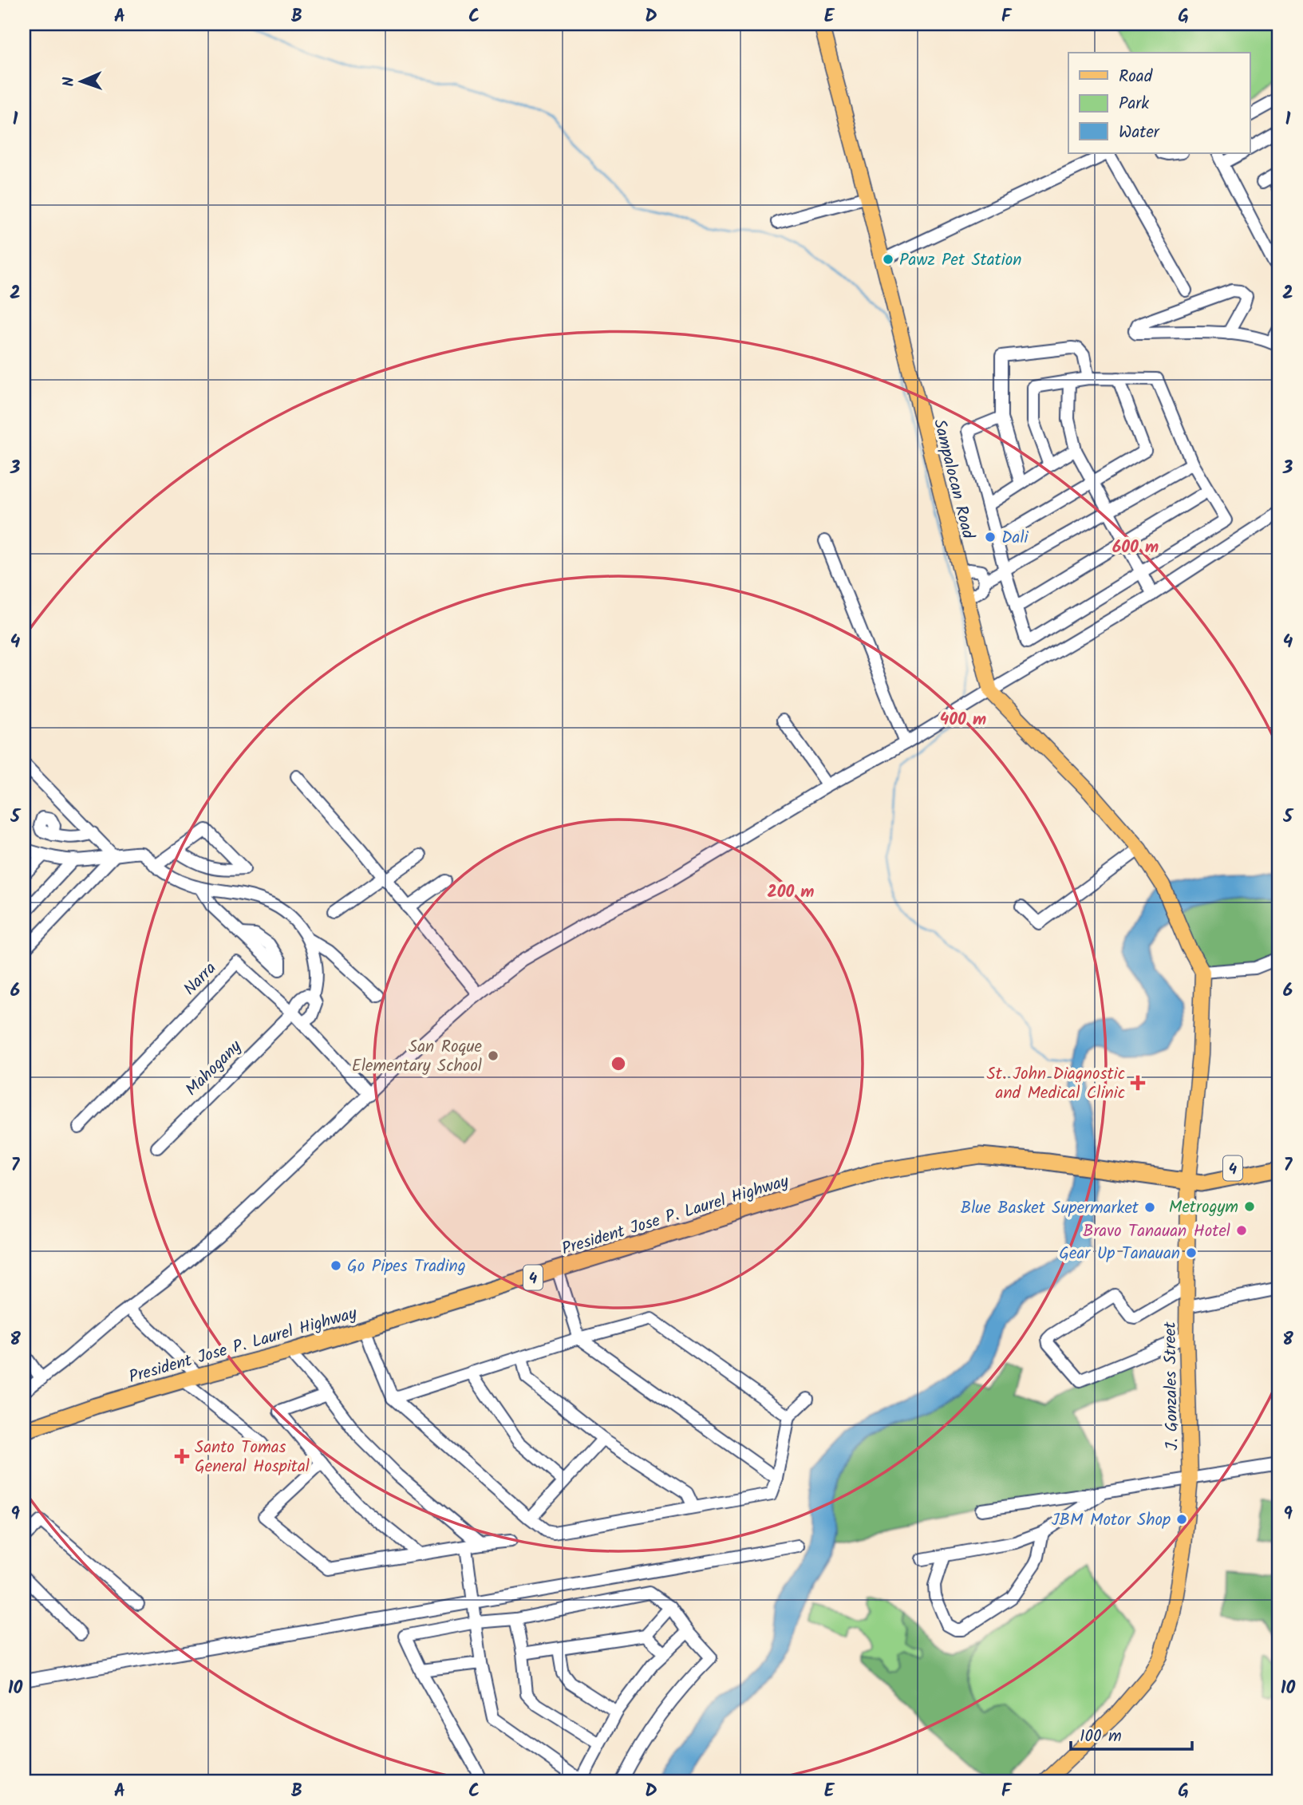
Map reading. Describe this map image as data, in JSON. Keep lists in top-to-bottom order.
{
  "streets": {
    "highway": ["4", "President Jose P. Laurel Highway"],
    "main road": ["Sampalocan Road", "J. Gonzales Street"],
    "street": ["Narra", "Mahogany"]
  },
  "crossings": [
    ["Sampalocan Road", "J. Gonzales Street"],
    ["Narra", "Mahogany"],
    ["President Jose P. Laurel Highway", "J. Gonzales Street"]
  ],
  "places": {
    "other": [
      "Pawz Pet Station",
      "Dali",
      "San Roque Elementary School",
      "Metrogym",
      "Blue Basket Supermarket",
      "Bravo Tanauan Hotel",
      "Gear Up Tanauan",
      "Go Pipes Trading",
      "JBM Motor Shop"
    ],
    "health": ["St. John Diagnostic and Medical Clinic", "Santo Tomas General Hospital"]
  },
  "legend": ["Road", "Park", "Water"],
  "scale_bar": "100 m",
  "north": "left",
  "grid": {
    "columns": [
      "A",
      "B",
      "C",
      "D",
      "E",
      "F",
      "G"
    ],
    "rows": [
      "1",
      "2",
      "3",
      "4",
      "5",
      "6",
      "7",
      "8",
      "9",
      "10"
    ]
  },
  "rings": ["600 m", "400 m", "200 m"]
}
